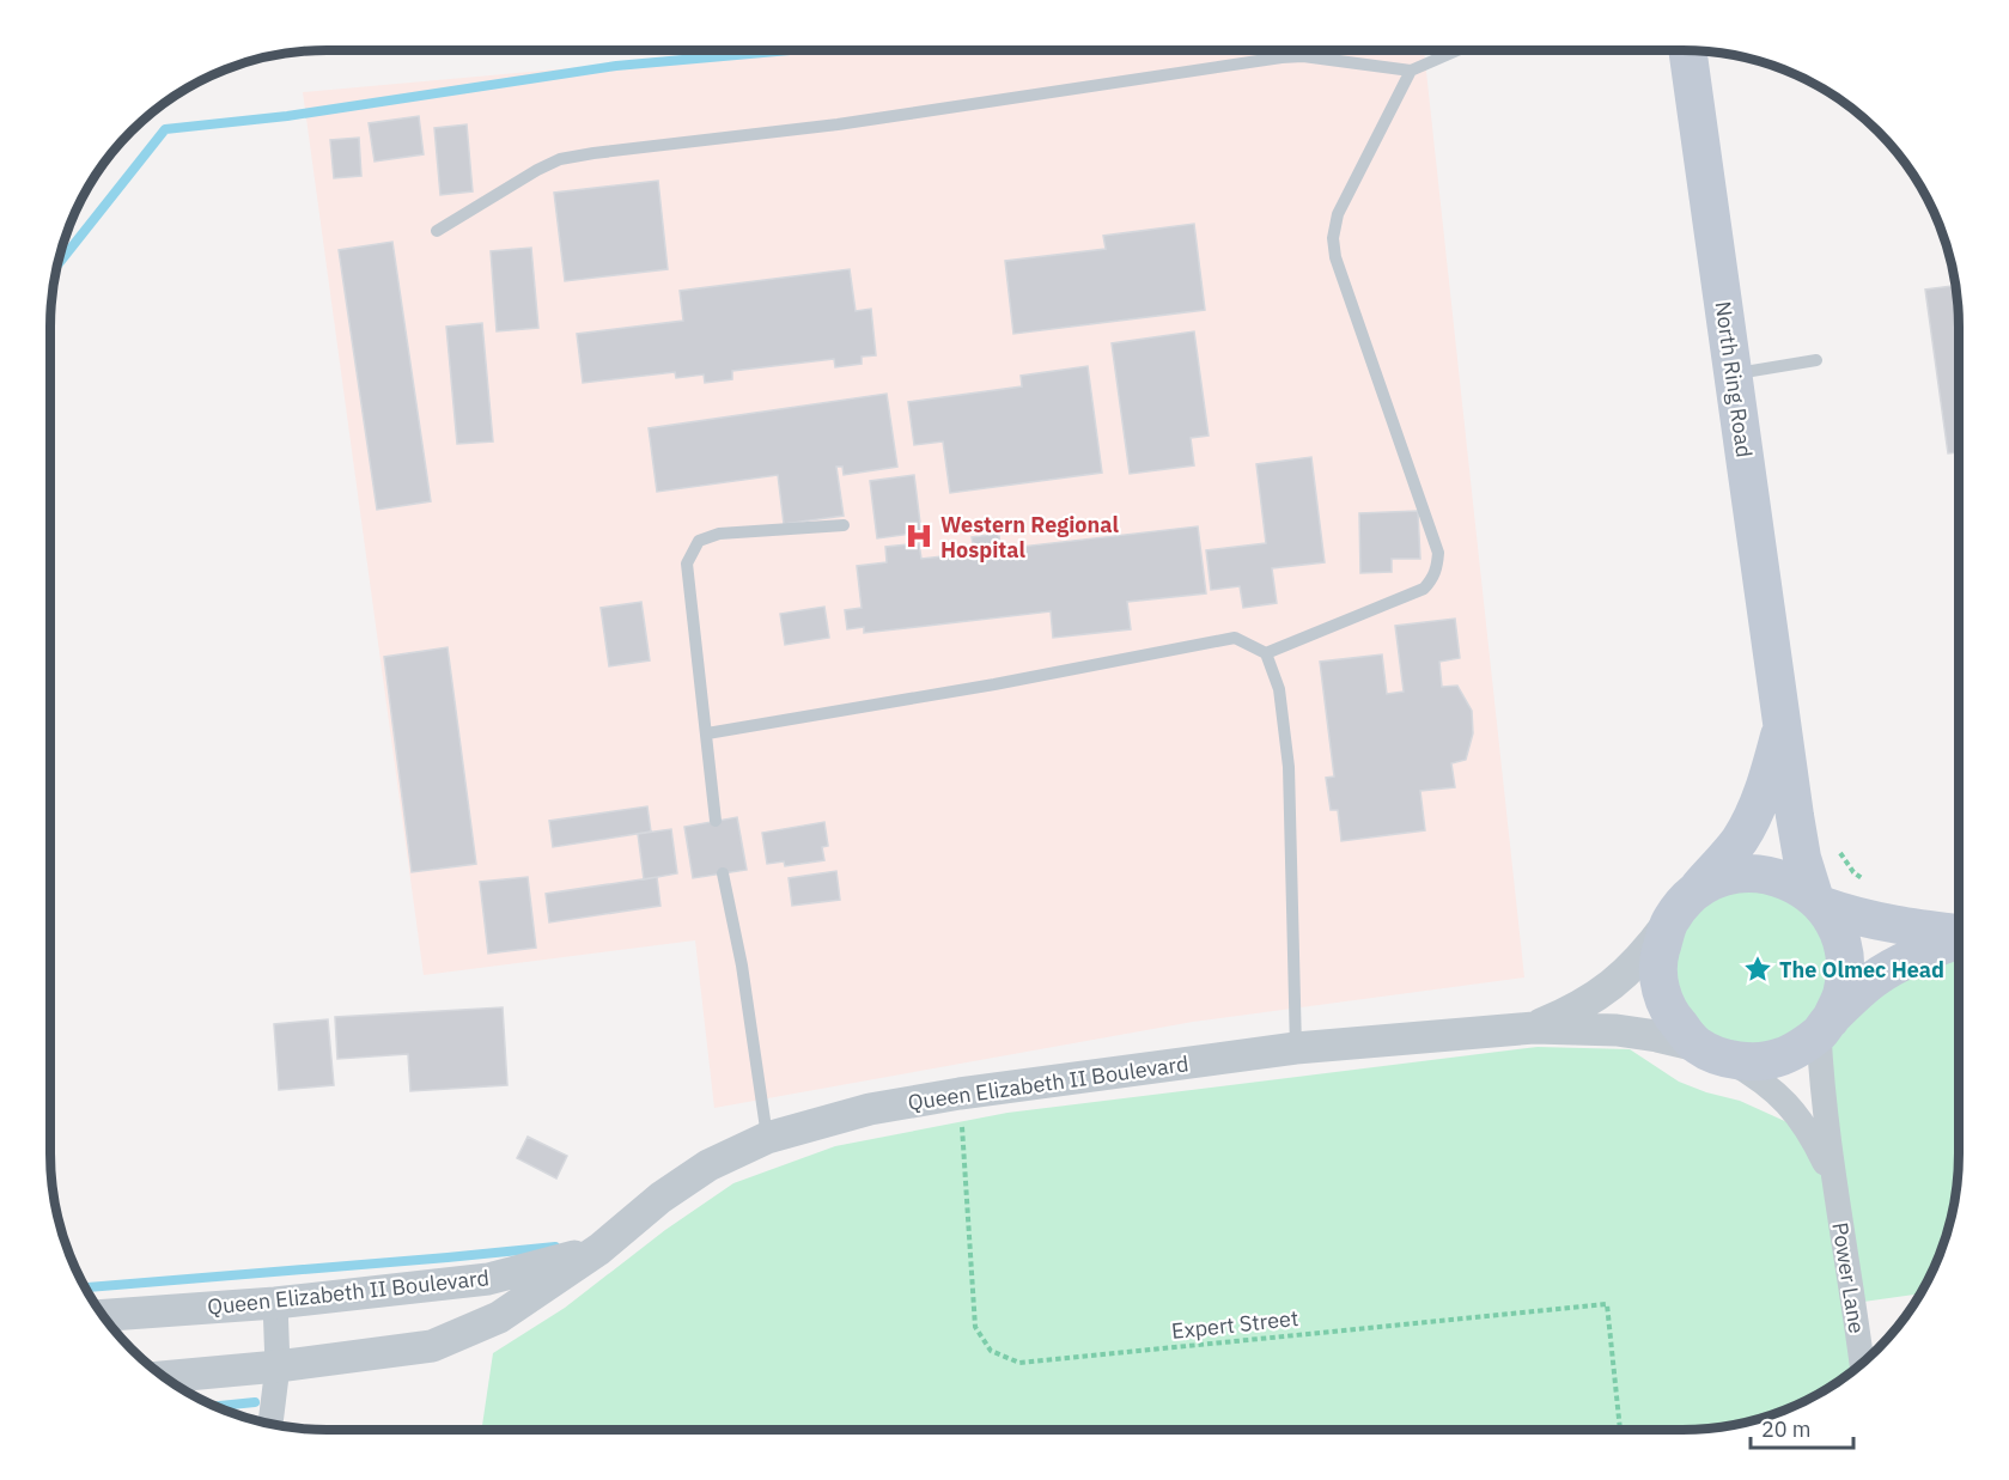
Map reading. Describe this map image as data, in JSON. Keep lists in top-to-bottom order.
{
  "streets": {
    "main road": ["North Ring Road"],
    "street": ["Queen Elizabeth II Boulevard", "Power Lane"],
    "path": ["Expert Street"]
  },
  "crossings": [
    ["North Ring Road", "Queen Elizabeth II Boulevard"],
    ["North Ring Road", "Power Lane"],
    ["Queen Elizabeth II Boulevard", "Power Lane"],
    ["Queen Elizabeth II Boulevard", "Expert Street"]
  ],
  "places": {
    "hospital": ["Western Regional Hospital"],
    "place": ["The Olmec Head"]
  },
  "scale_bar": "20 m"
}
